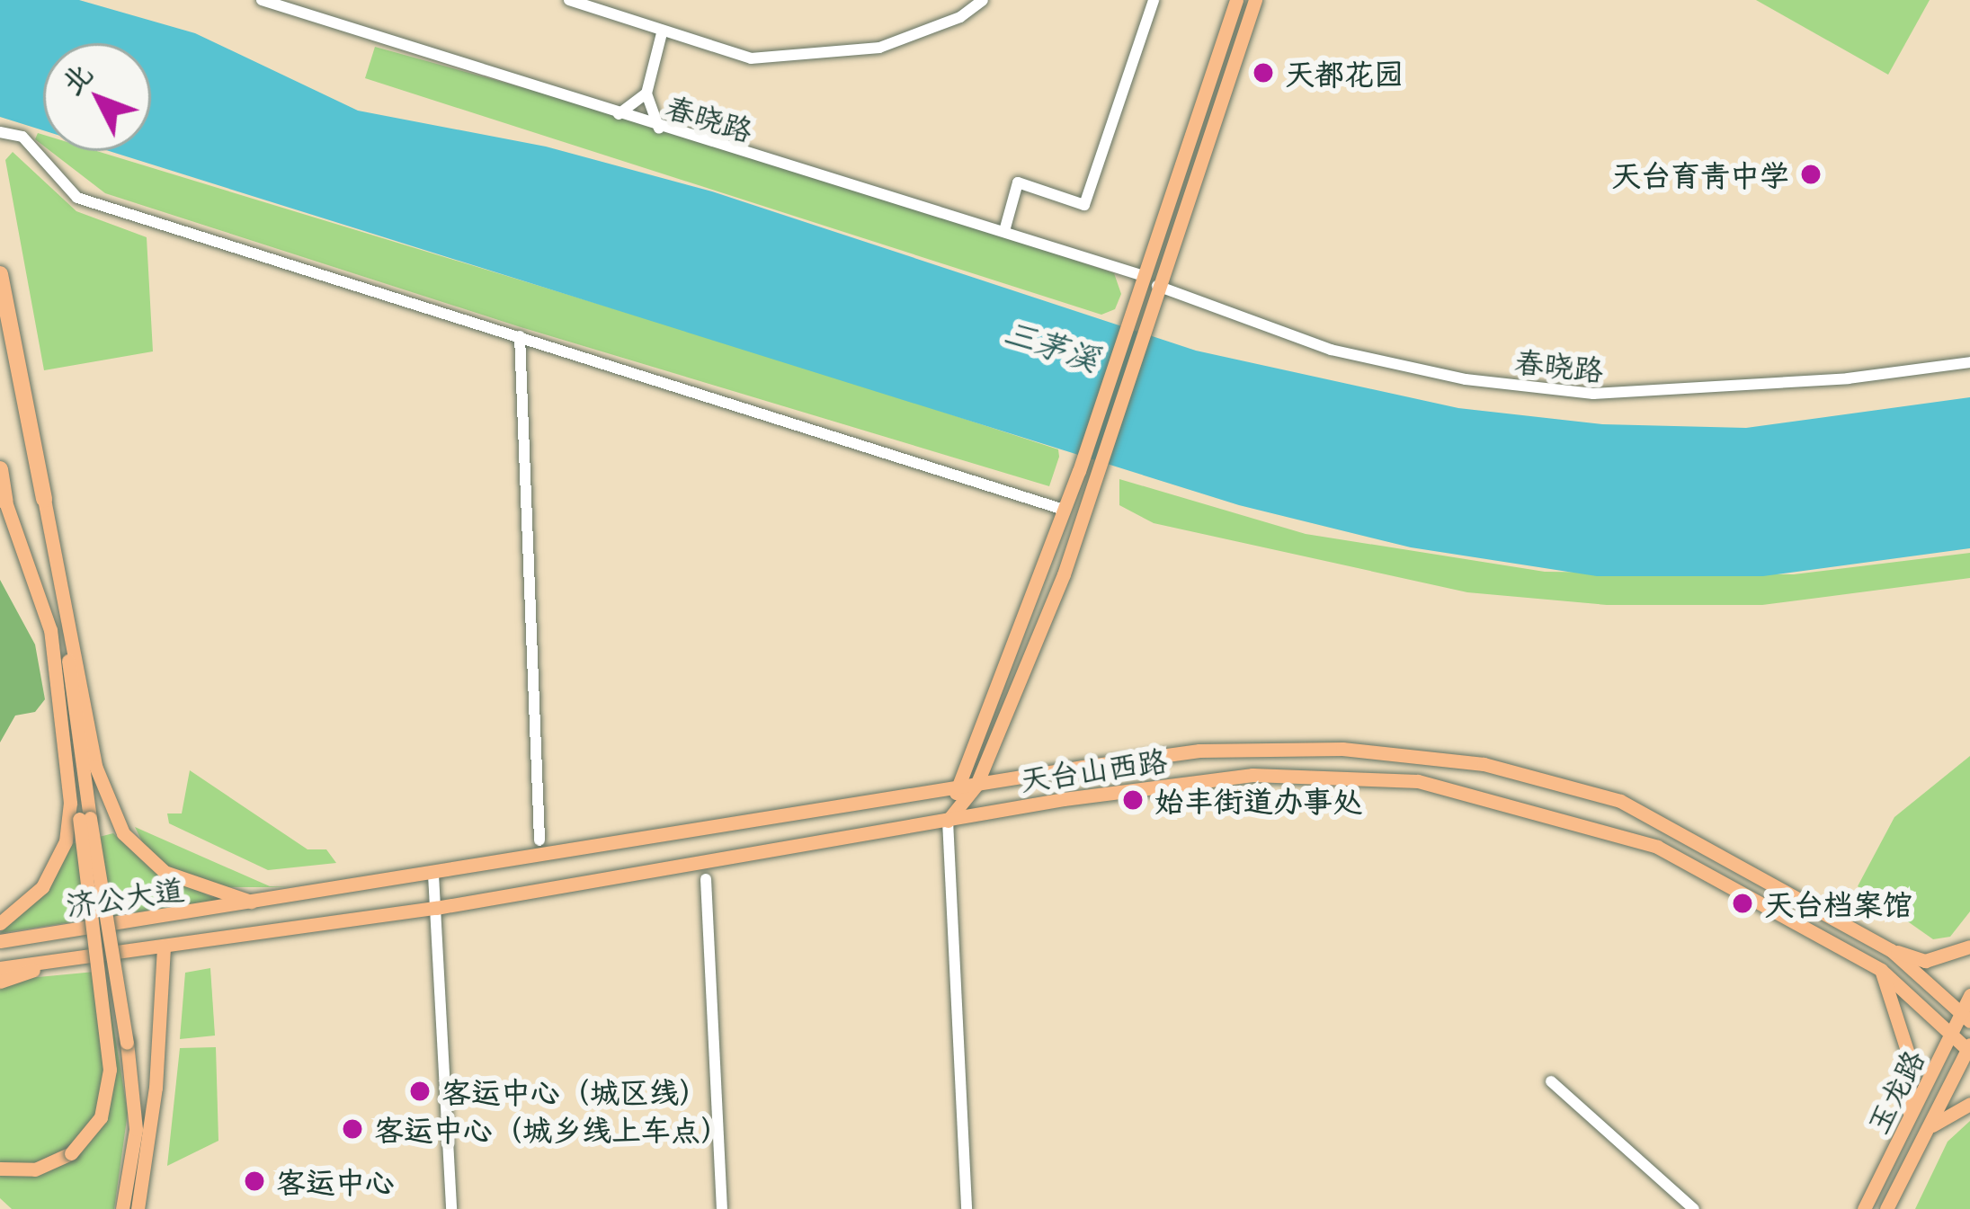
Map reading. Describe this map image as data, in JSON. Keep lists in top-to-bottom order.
{
  "streets": {
    "main road": ["天台山西路", "济公大道", "玉龙路"],
    "street": ["春晓路"]
  },
  "crossings": [
    ["天台山西路", "济公大道"],
    ["天台山西路", "玉龙路"]
  ],
  "water": ["三茅溪"],
  "places": [
    "天都花园",
    "天台育青中学",
    "始丰街道办事处",
    "天台档案馆",
    "客运中心（城区线）",
    "客运中心（城乡线上车点）",
    "客运中心"
  ],
  "north": "top left"
}
